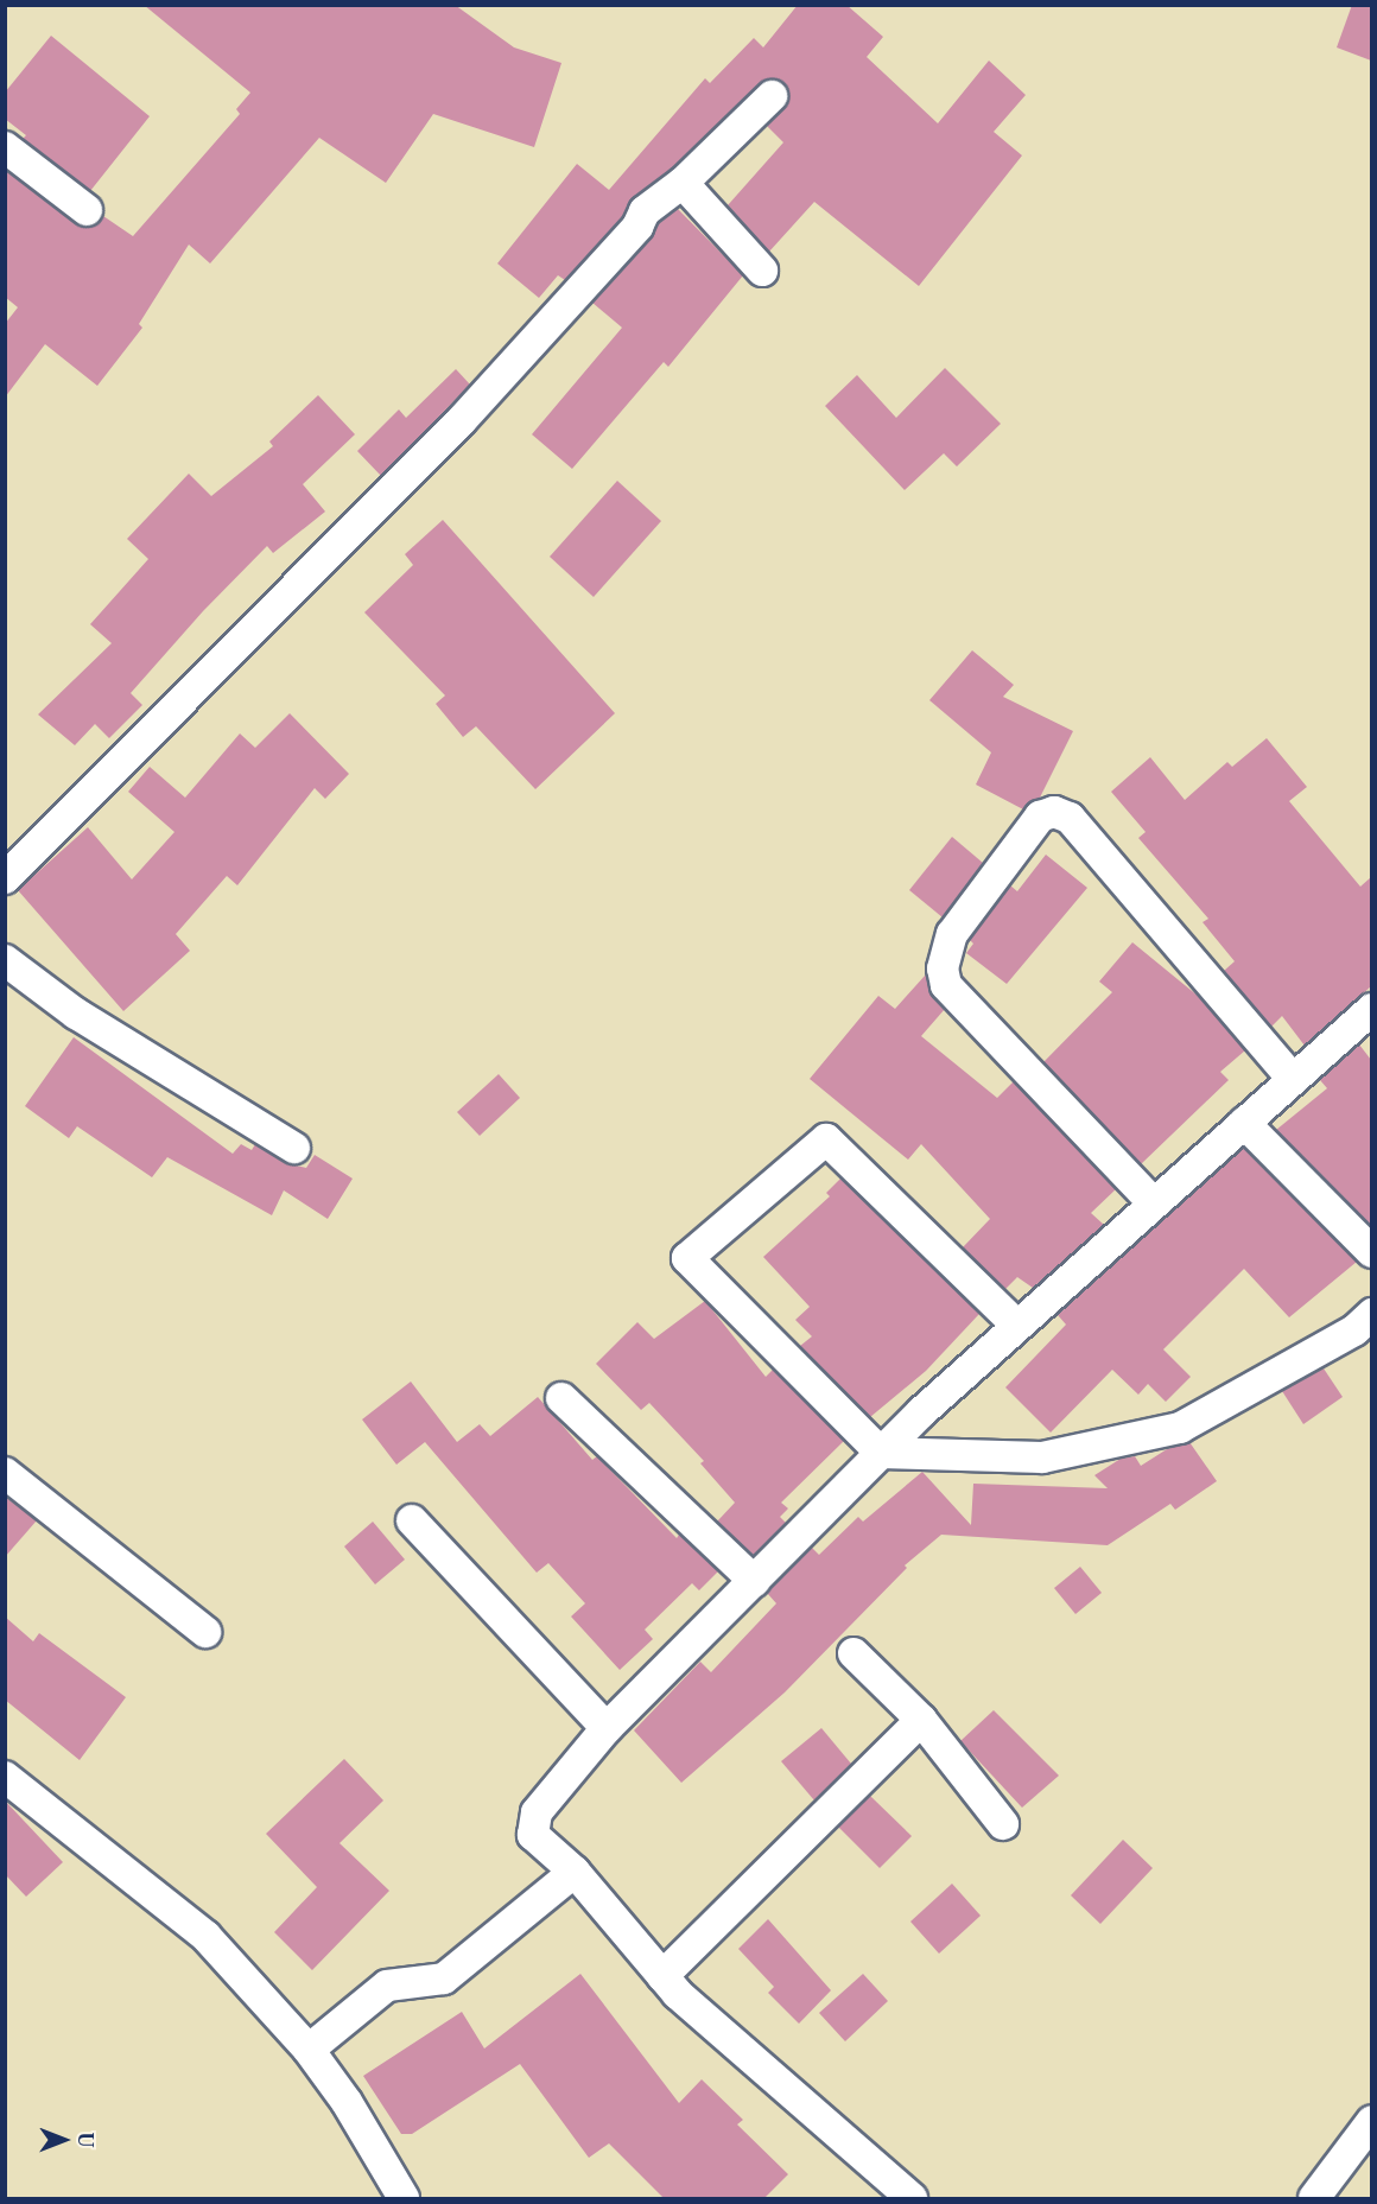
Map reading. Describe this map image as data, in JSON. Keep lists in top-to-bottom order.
{
  "north": "right"
}
